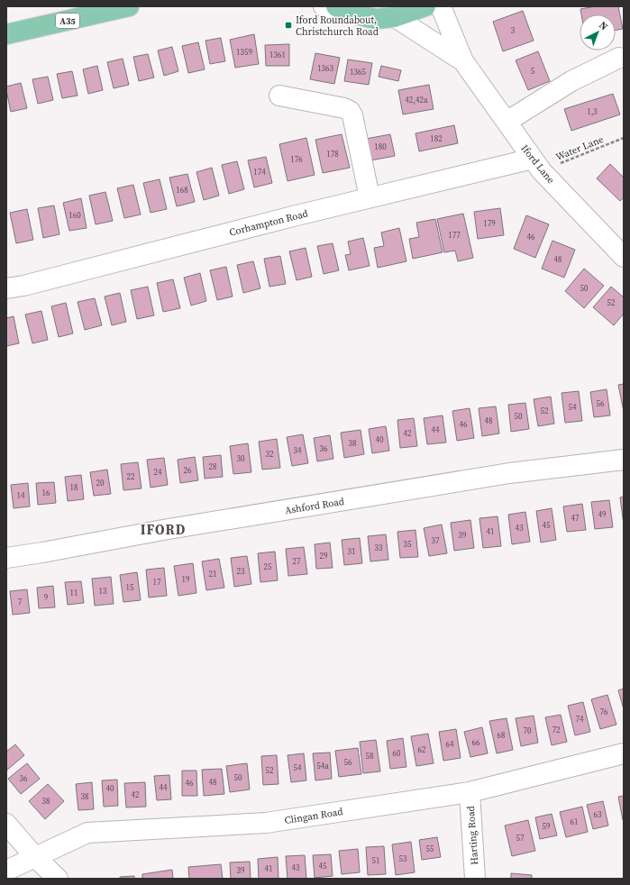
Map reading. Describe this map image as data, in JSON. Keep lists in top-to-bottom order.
{
  "streets": {
    "main road": ["A35"],
    "street": [
      "Iford Lane",
      "Corhampton Road",
      "Ashford Road",
      "Clingan Road",
      "Harting Road"
    ],
    "path": ["Water Lane"]
  },
  "crossings": [
    ["Water Lane", "Iford Lane"],
    ["Water Lane", "Corhampton Road"],
    ["Iford Lane", "Corhampton Road"],
    ["Clingan Road", "Harting Road"]
  ],
  "districts": ["IFORD"],
  "places": {
    "transit": ["Iford Roundabout, Christchurch Road"]
  },
  "house_numbers": [
    "3",
    "1359",
    "1361",
    "1363",
    "5",
    "1365",
    "42,42a",
    "1,3",
    "182",
    "180",
    "178",
    "176",
    "174",
    "168",
    "160",
    "179",
    "177",
    "46",
    "48",
    "50",
    "52",
    "56",
    "54",
    "52",
    "50",
    "48",
    "46",
    "44",
    "42",
    "40",
    "38",
    "36",
    "34",
    "32",
    "30",
    "28",
    "26",
    "24",
    "22",
    "20",
    "18",
    "16",
    "14",
    "49",
    "47",
    "45",
    "43",
    "41",
    "39",
    "37",
    "35",
    "33",
    "31",
    "29",
    "27",
    "25",
    "23",
    "21",
    "19",
    "17",
    "15",
    "13",
    "11",
    "9",
    "7",
    "76",
    "74",
    "72",
    "70",
    "68",
    "66",
    "64",
    "62",
    "60",
    "58",
    "56",
    "54a",
    "54",
    "52",
    "50",
    "36",
    "48",
    "46",
    "44",
    "40",
    "42",
    "38",
    "38",
    "63",
    "61",
    "59",
    "57",
    "55",
    "53",
    "51",
    "45",
    "43",
    "41",
    "39"
  ],
  "north": "top right"
}
